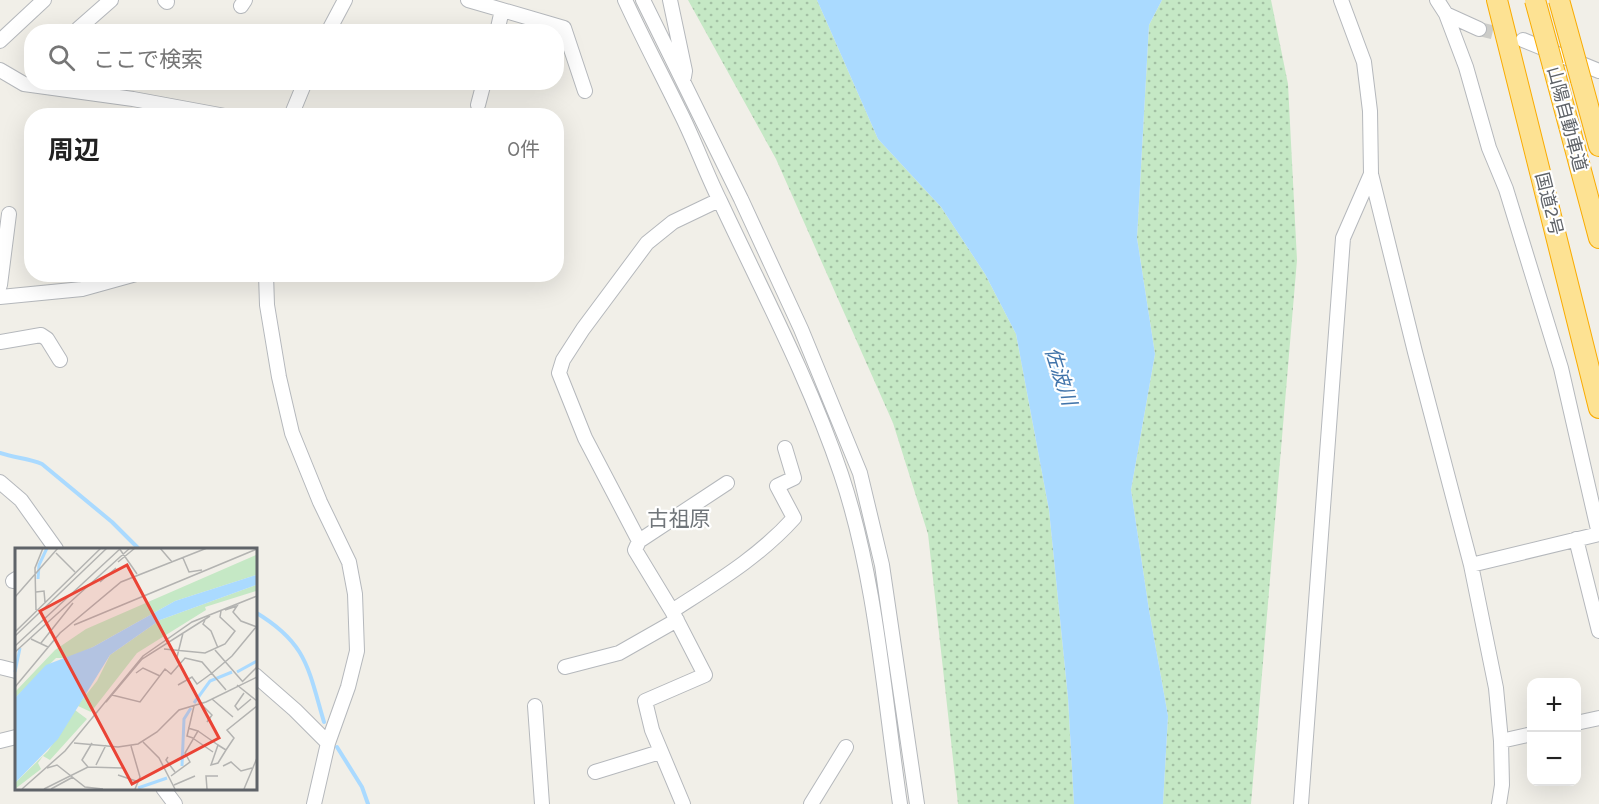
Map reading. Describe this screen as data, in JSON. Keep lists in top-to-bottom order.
{
  "streets": {
    "highway": ["山陽自動車道", "国道2号"]
  },
  "districts": ["古祖原"],
  "water": ["佐波川"],
  "page": {
    "search": "ここで検索",
    "heading": ["周辺", "0件"],
    "map_buttons": ["+", "−"]
  }
}
